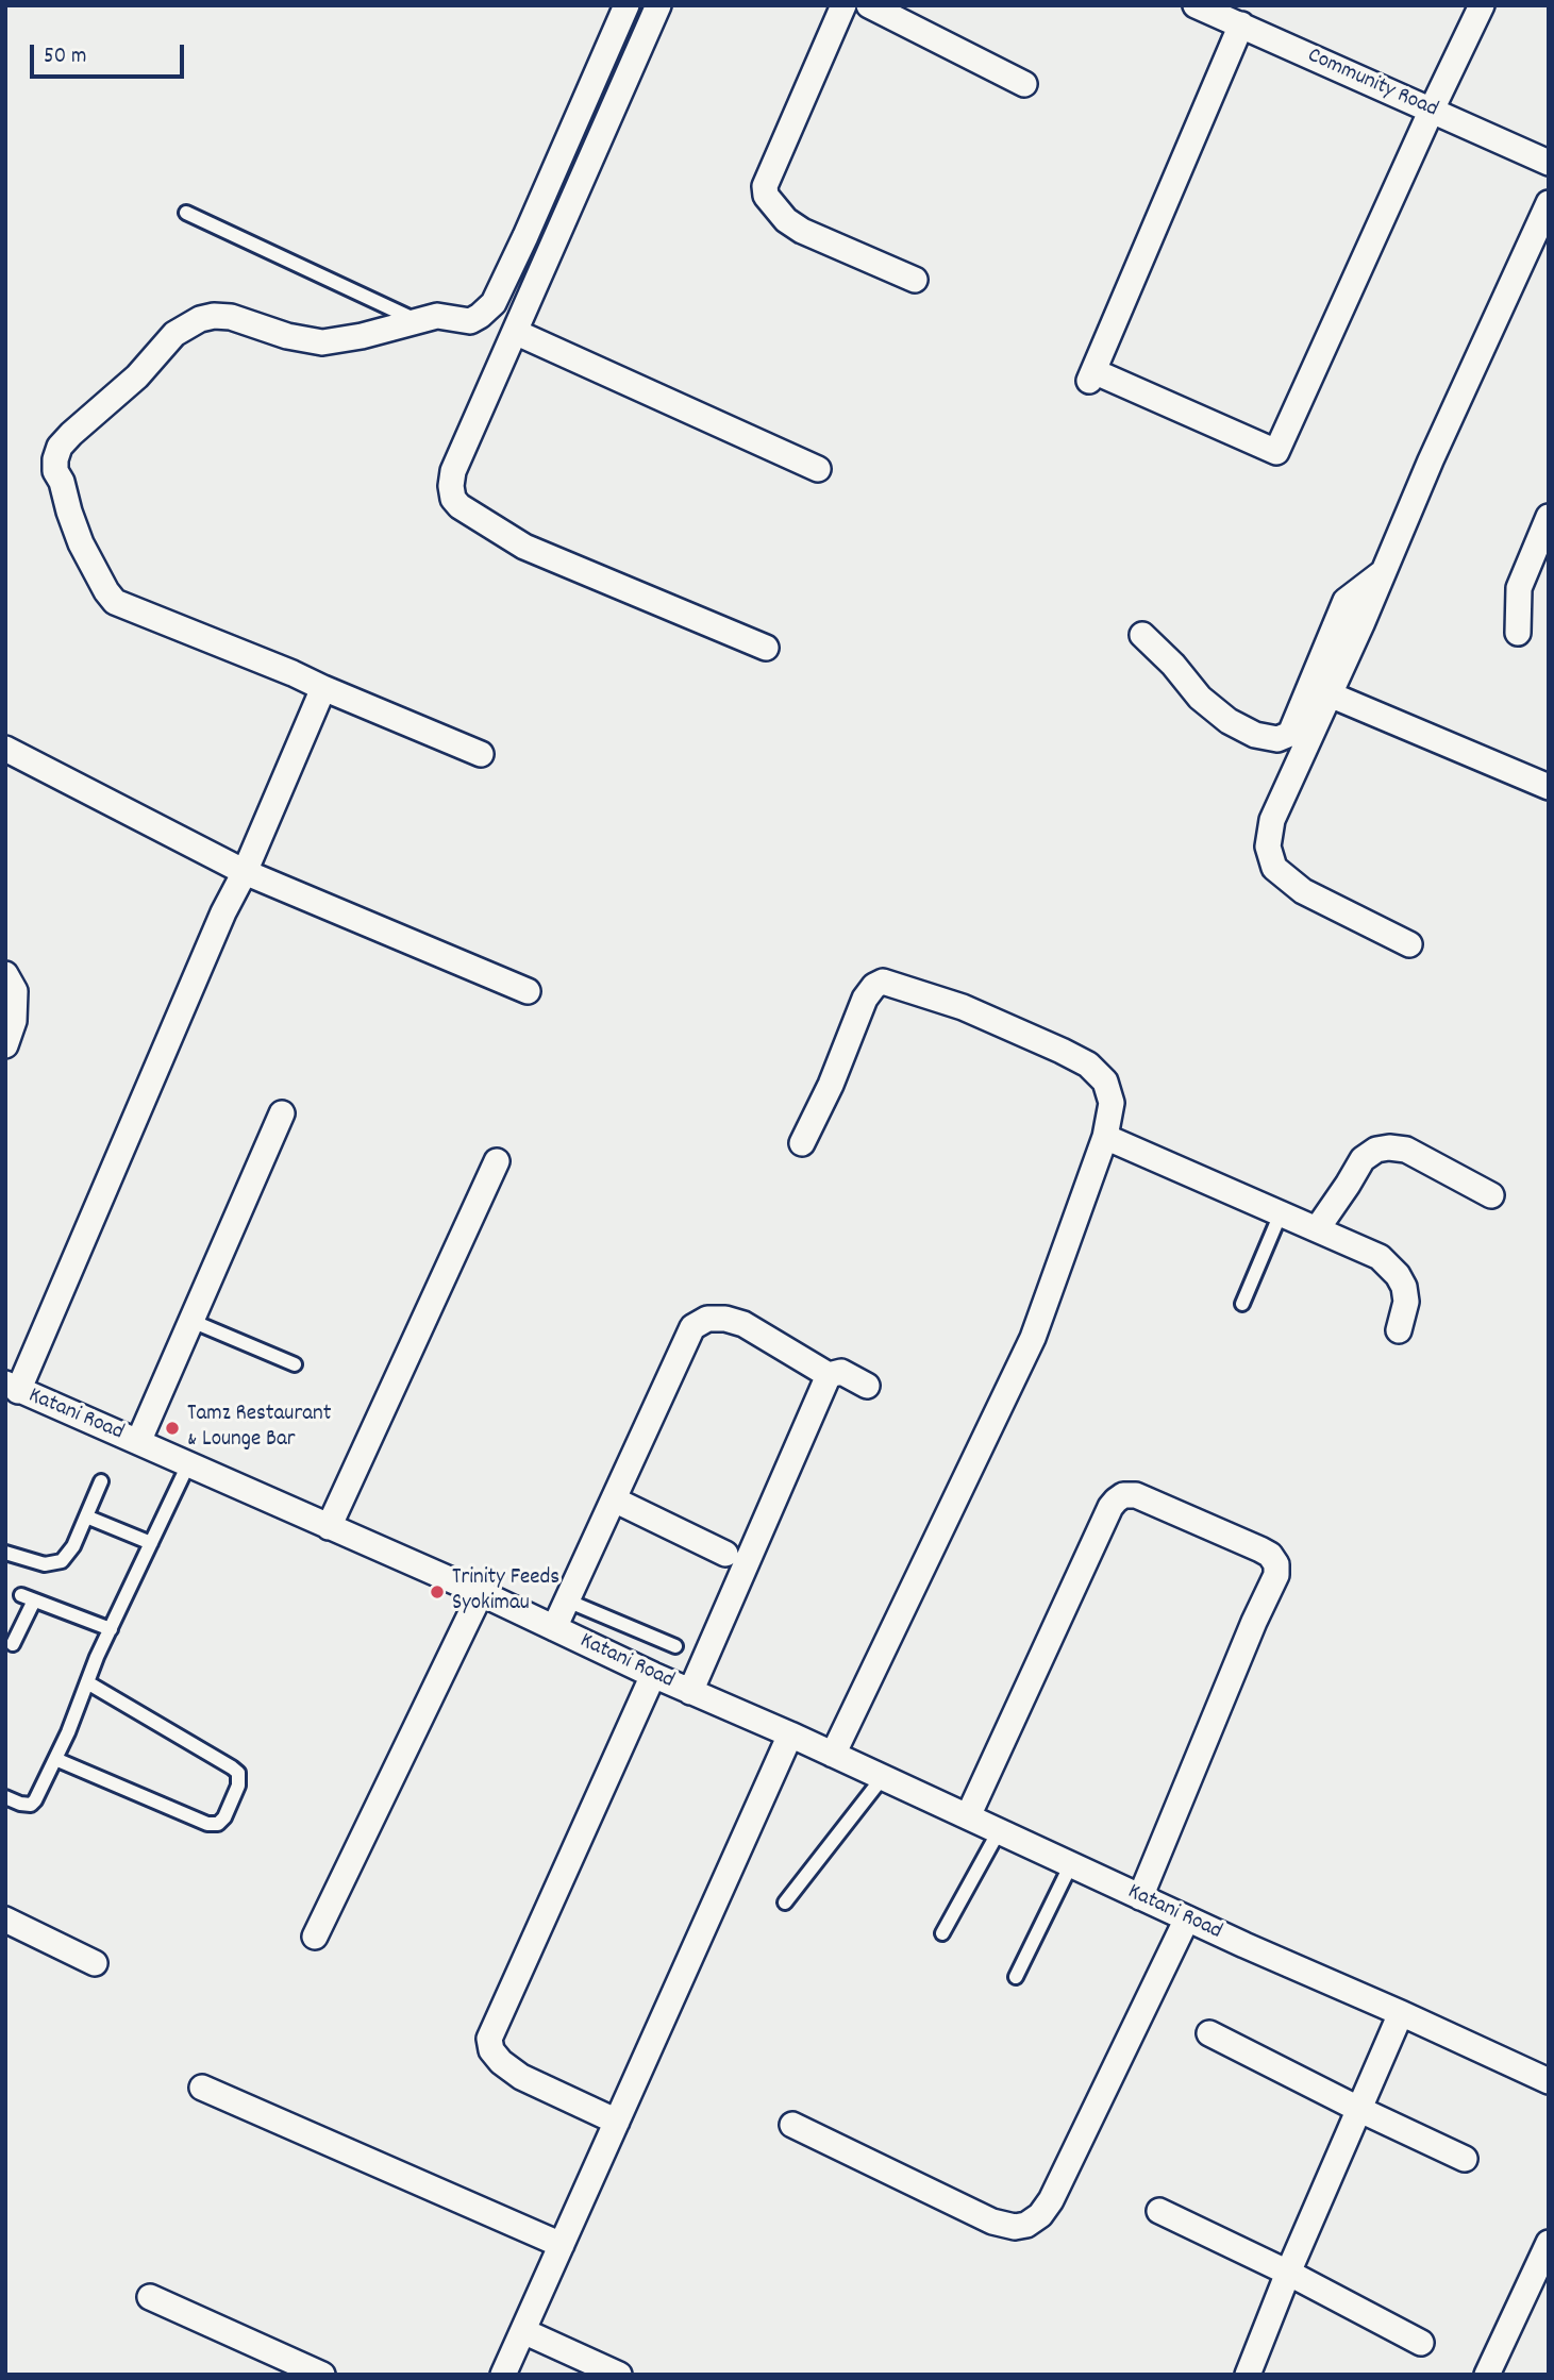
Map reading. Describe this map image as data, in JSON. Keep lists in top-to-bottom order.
{
  "streets": {
    "street": ["Community Road", "Katani Road"]
  },
  "places": ["Tamz Restaurant & Lounge Bar", "Trinity Feeds Syokimau"],
  "scale_bar": "50 m"
}
